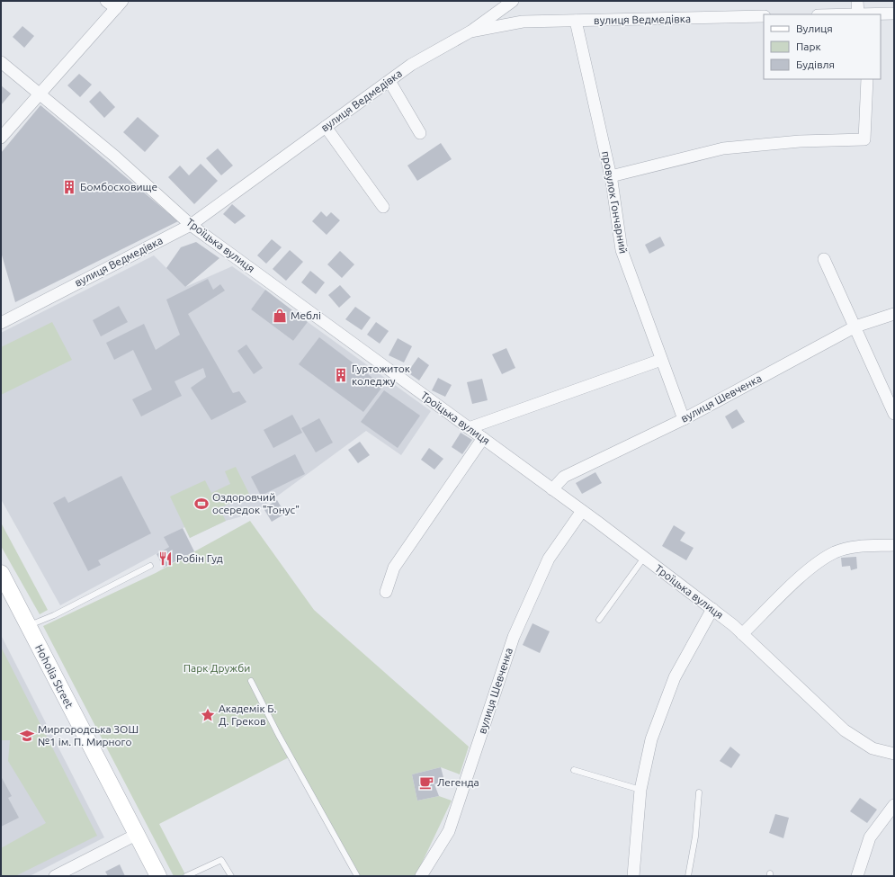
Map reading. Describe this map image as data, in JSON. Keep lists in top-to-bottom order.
{
  "streets": {
    "street": [
      "вулиця Ведмедівка",
      "провулок Гончарний",
      "Троїцька вулиця",
      "вулиця Шевченка",
      "Hoholia Street"
    ]
  },
  "crossings": [
    ["вулиця Ведмедівка", "провулок Гончарний"],
    ["вулиця Ведмедівка", "Троїцька вулиця"],
    ["провулок Гончарний", "вулиця Шевченка"],
    ["Троїцька вулиця", "вулиця Шевченка"]
  ],
  "parks": ["Парк Дружби"],
  "places": {
    "building": ["Бомбосховище", "Гуртожиток коледжу"],
    "shop": ["Меблі"],
    "sports": ["Оздоровчий осередок \"Тонус\""],
    "restaurant": ["Робін Гуд"],
    "place": ["Академік Б. Д. Греков"],
    "school or university": ["Миргородська ЗОШ №1 ім. П. Мирного"],
    "cafe": ["Легенда"]
  },
  "legend": ["Вулиця", "Парк", "Будівля"]
}
